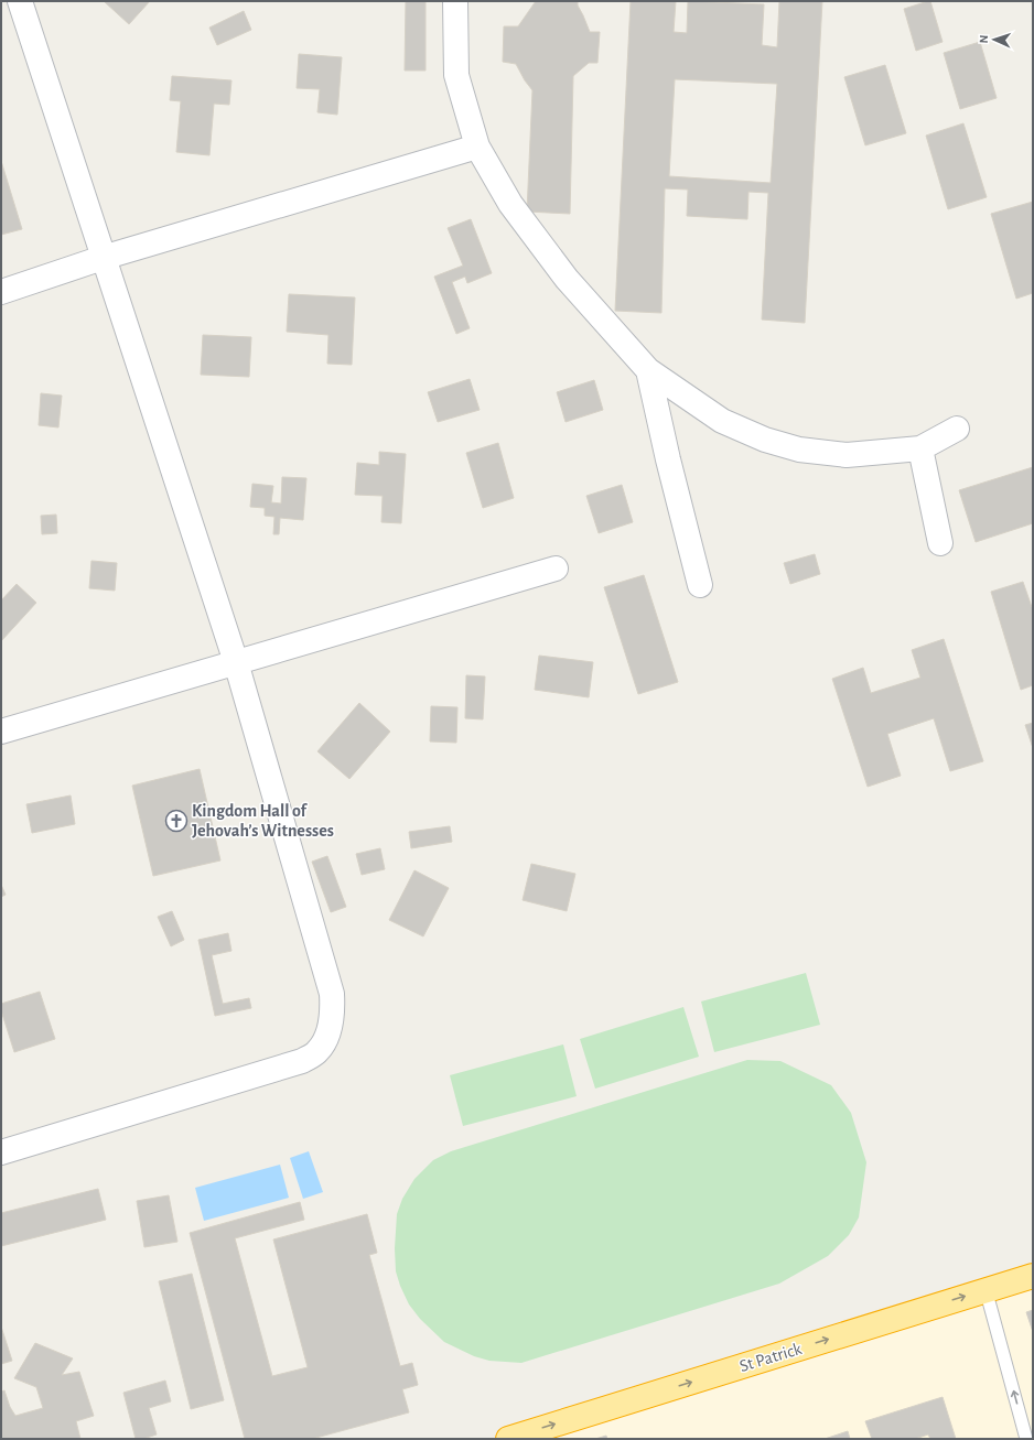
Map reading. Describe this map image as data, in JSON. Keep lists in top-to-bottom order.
{
  "streets": {
    "highway": ["St Patrick"]
  },
  "one_way": ["St Patrick"],
  "places": {
    "church": ["Kingdom Hall of Jehovah’s Witnesses"]
  },
  "north": "left"
}
